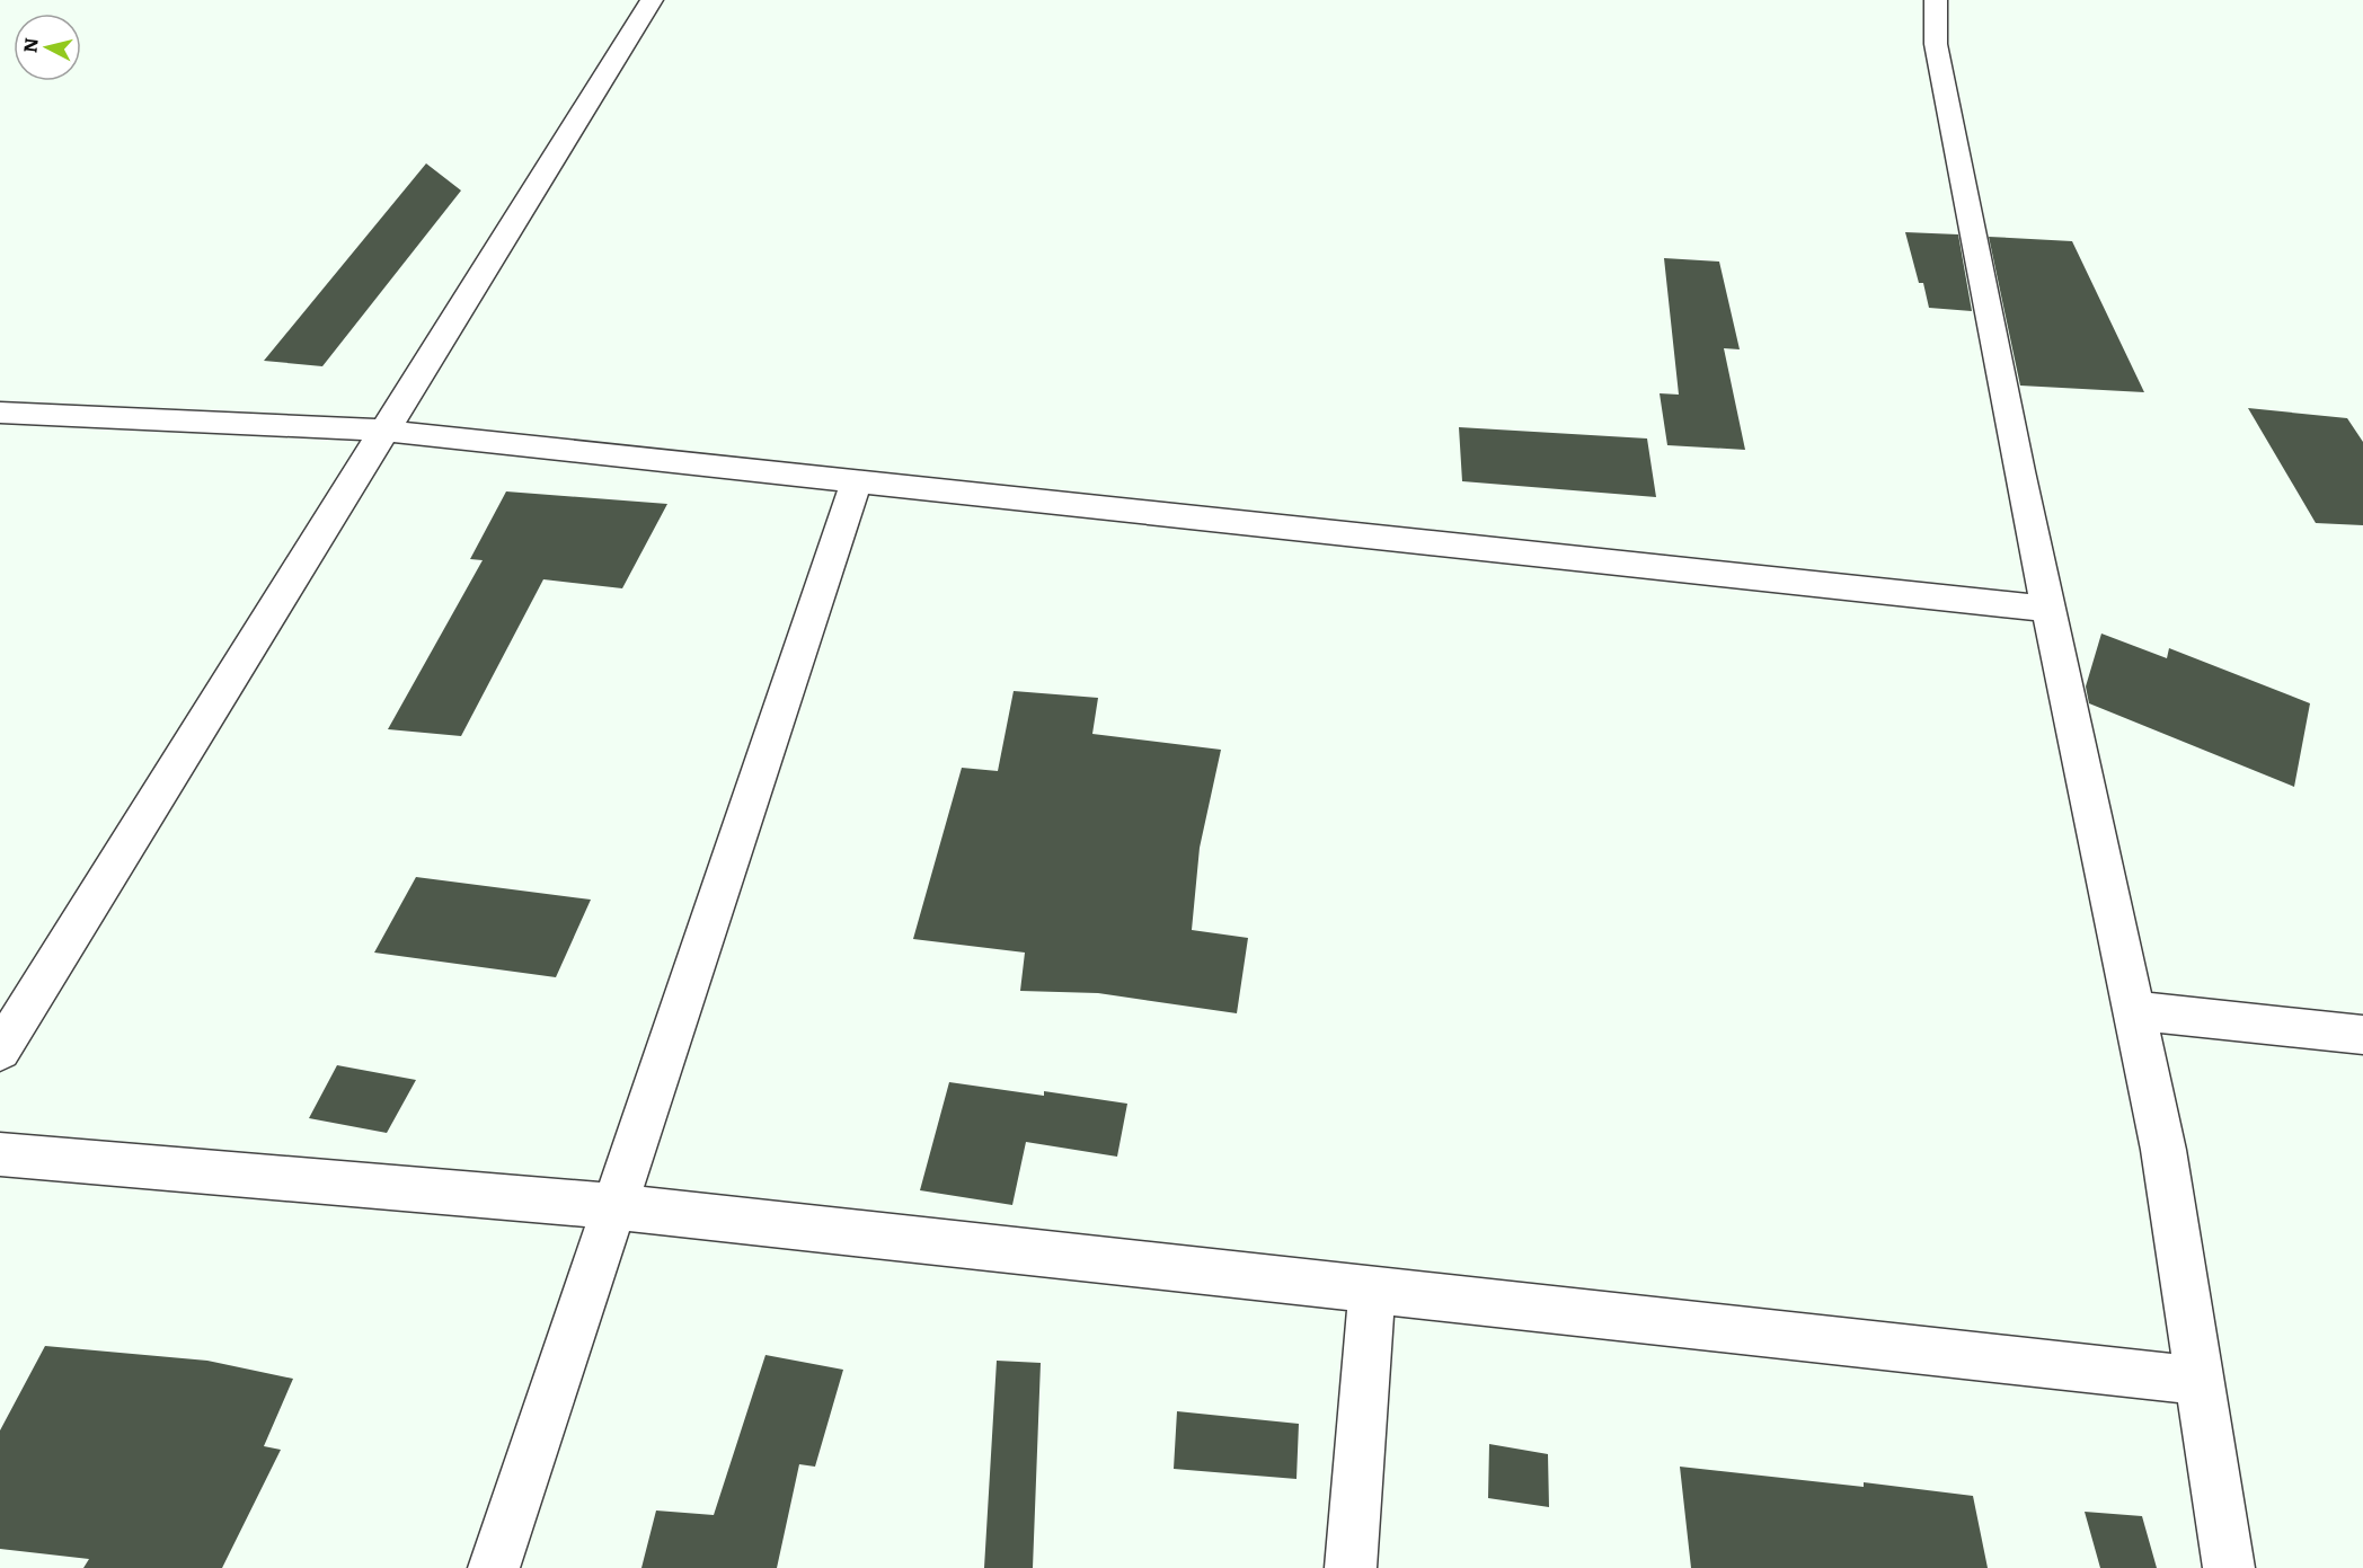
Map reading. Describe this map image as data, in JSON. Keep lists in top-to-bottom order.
{
  "north": "left"
}
